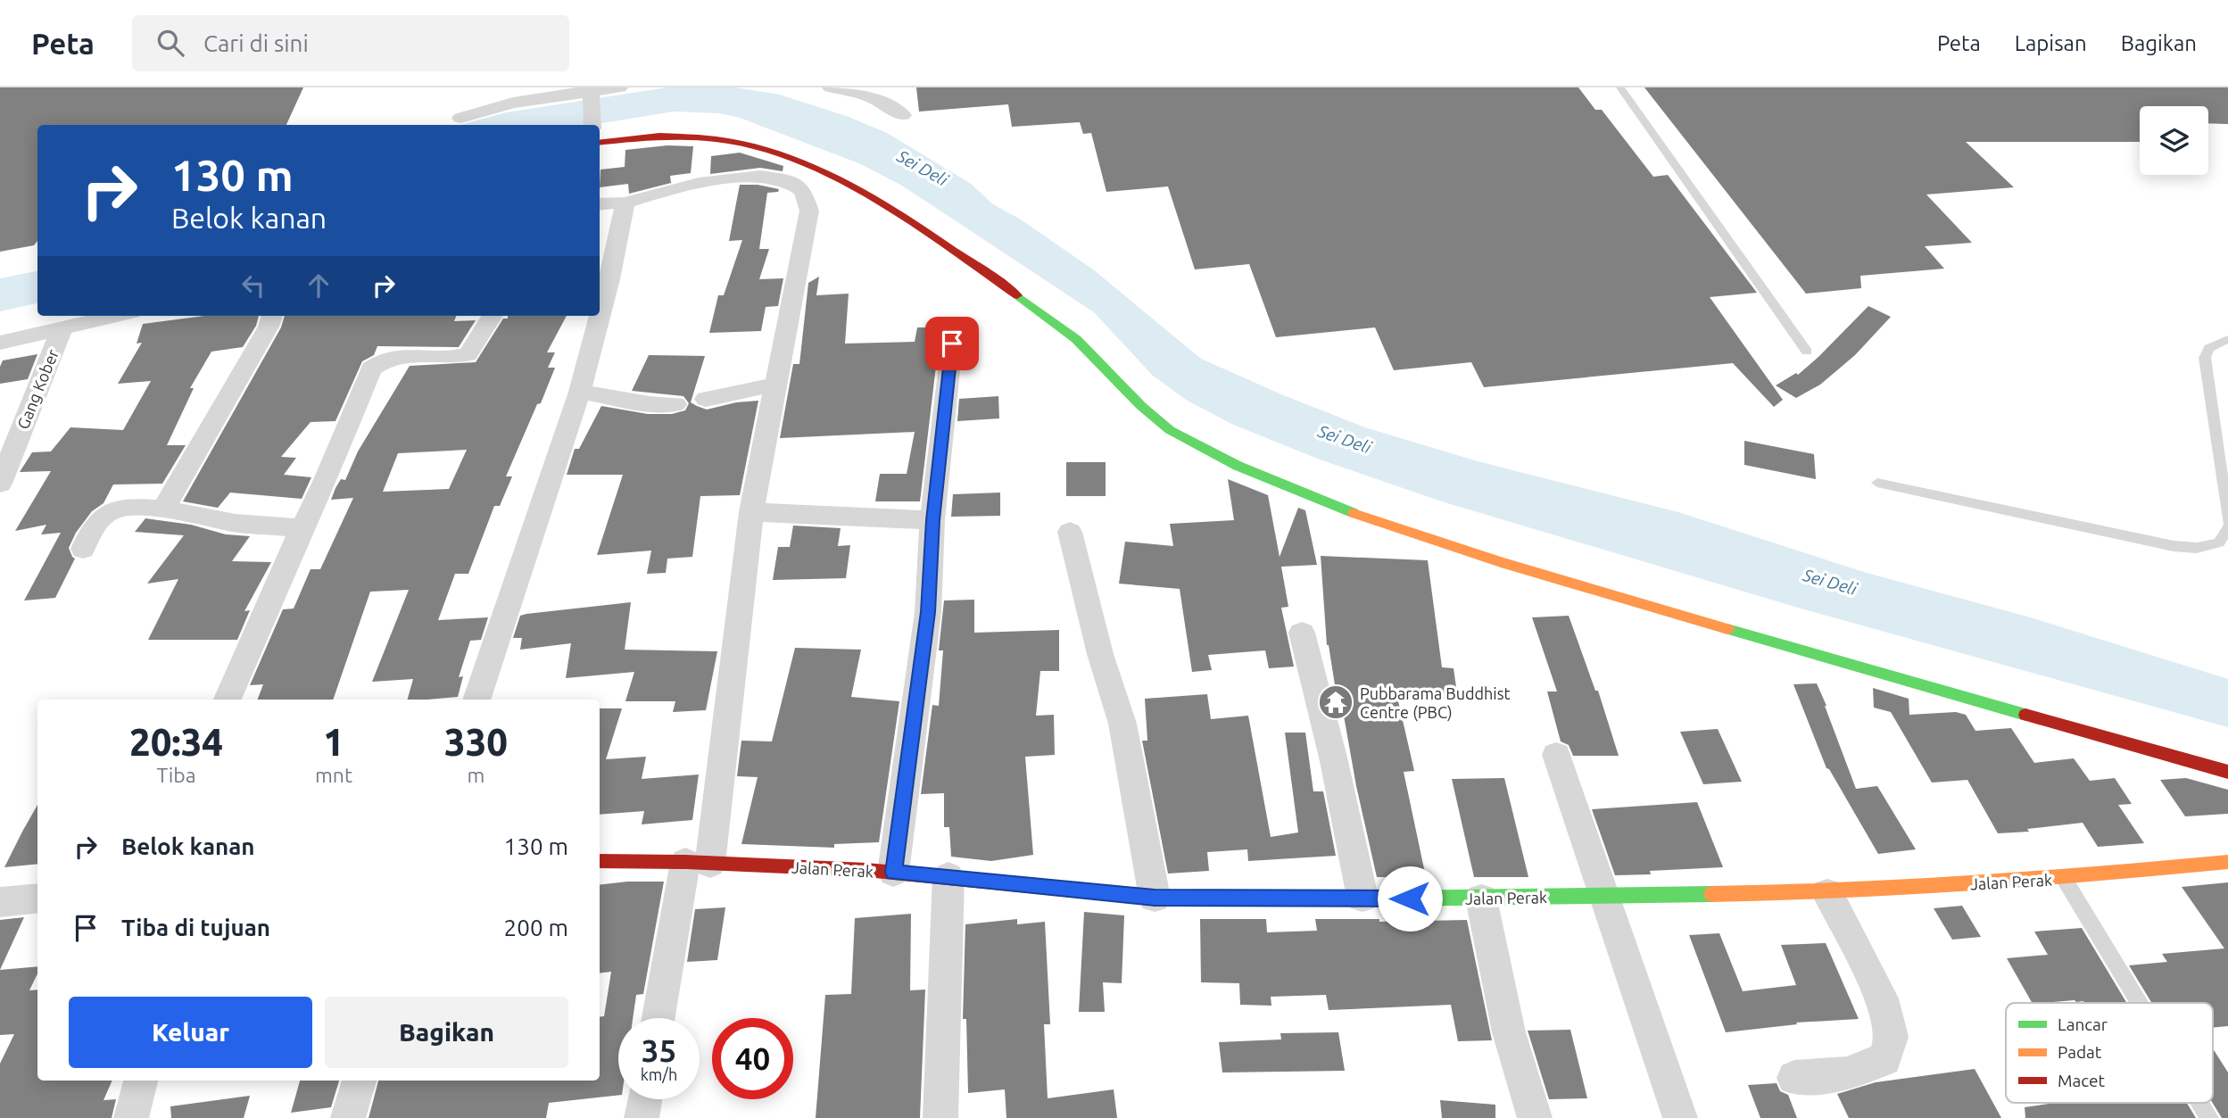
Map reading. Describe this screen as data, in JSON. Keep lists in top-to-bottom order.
{
  "streets": {
    "street": ["Gang Kober", "Jalan Perak"]
  },
  "water": ["Sei Deli"],
  "places": {
    "temple": ["Pubbarama Buddhist Centre (PBC)"]
  },
  "legend": ["Lancar", "Padat", "Macet"],
  "page": {
    "header": "Peta",
    "search": "Cari di sini",
    "nav": ["Peta", "Lapisan", "Bagikan"],
    "turn": ["130 m", "Belok kanan"],
    "eta": [
      "20:34",
      "Tiba",
      "1",
      "mnt",
      "330",
      "m"
    ],
    "list": [
      {
        "name": "Belok kanan",
        "value": "130 m"
      },
      {
        "name": "Tiba di tujuan",
        "value": "200 m"
      }
    ],
    "buttons": ["Keluar", "Bagikan"],
    "speed": "35 km/h",
    "limit": "40"
  }
}
